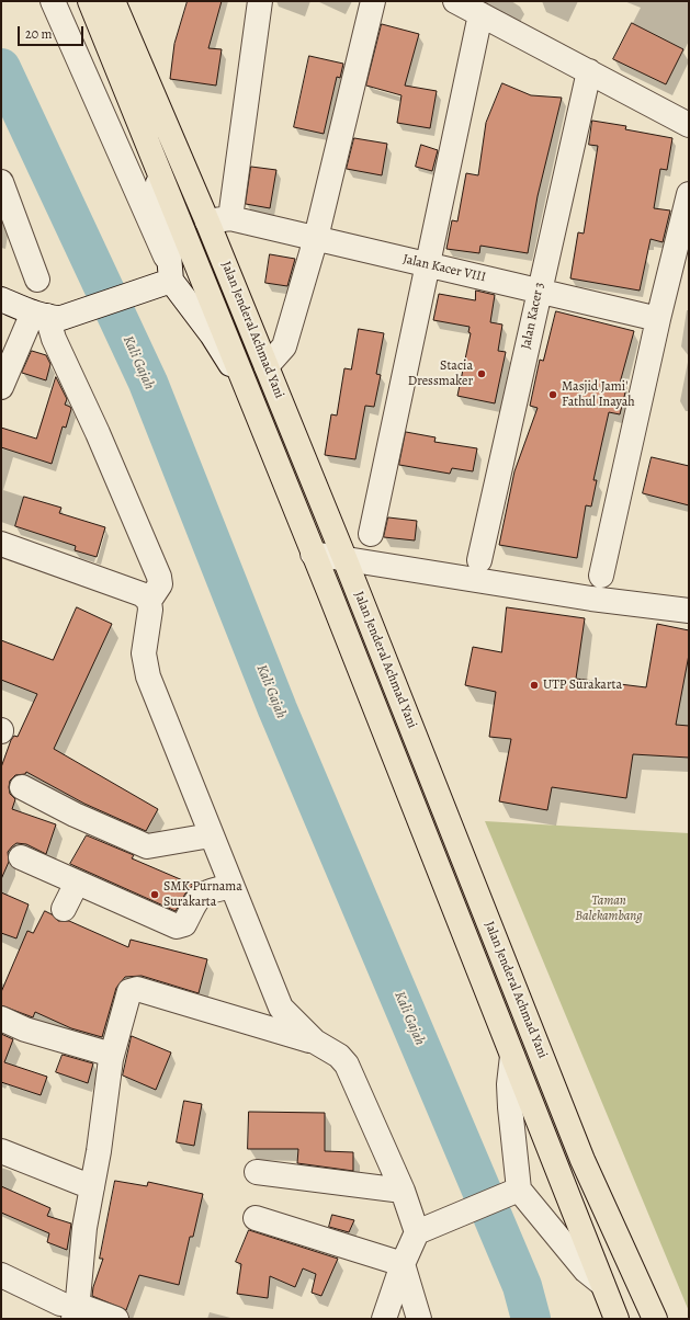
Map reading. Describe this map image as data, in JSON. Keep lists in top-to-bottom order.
{
  "streets": {
    "main road": ["Jalan Jenderal Achmad Yani"],
    "street": ["Jalan Kacer VIII", "Jalan Kacer 3"]
  },
  "crossings": [
    ["Jalan Kacer VIII", "Jalan Kacer 3"],
    ["Jalan Kacer VIII", "Jalan Jenderal Achmad Yani"]
  ],
  "water": ["Kali Gajah"],
  "parks": ["Taman Balekambang"],
  "places": [
    "Stacia Dressmaker",
    "Masjid Jami' Fathul Inayah",
    "UTP Surakarta",
    "SMK Purnama Surakarta"
  ],
  "scale_bar": "20 m"
}
